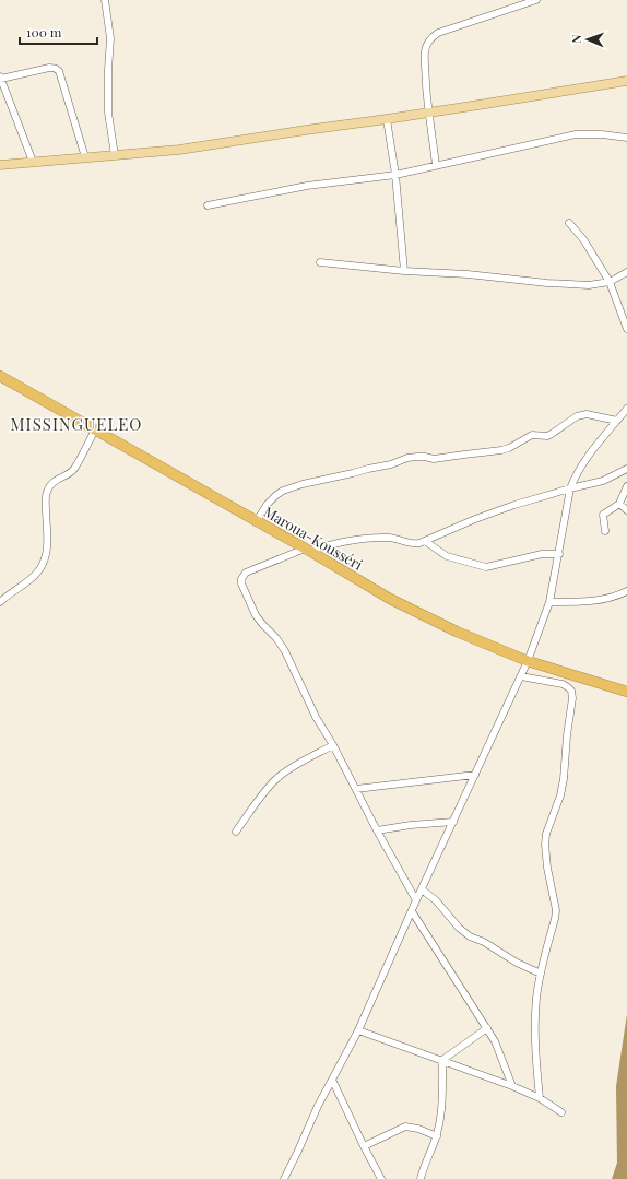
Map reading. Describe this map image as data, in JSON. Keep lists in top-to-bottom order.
{
  "streets": {
    "highway": ["Maroua-Kousséri"]
  },
  "districts": ["MISSINGUELEO"],
  "scale_bar": "100 m",
  "north": "left"
}
